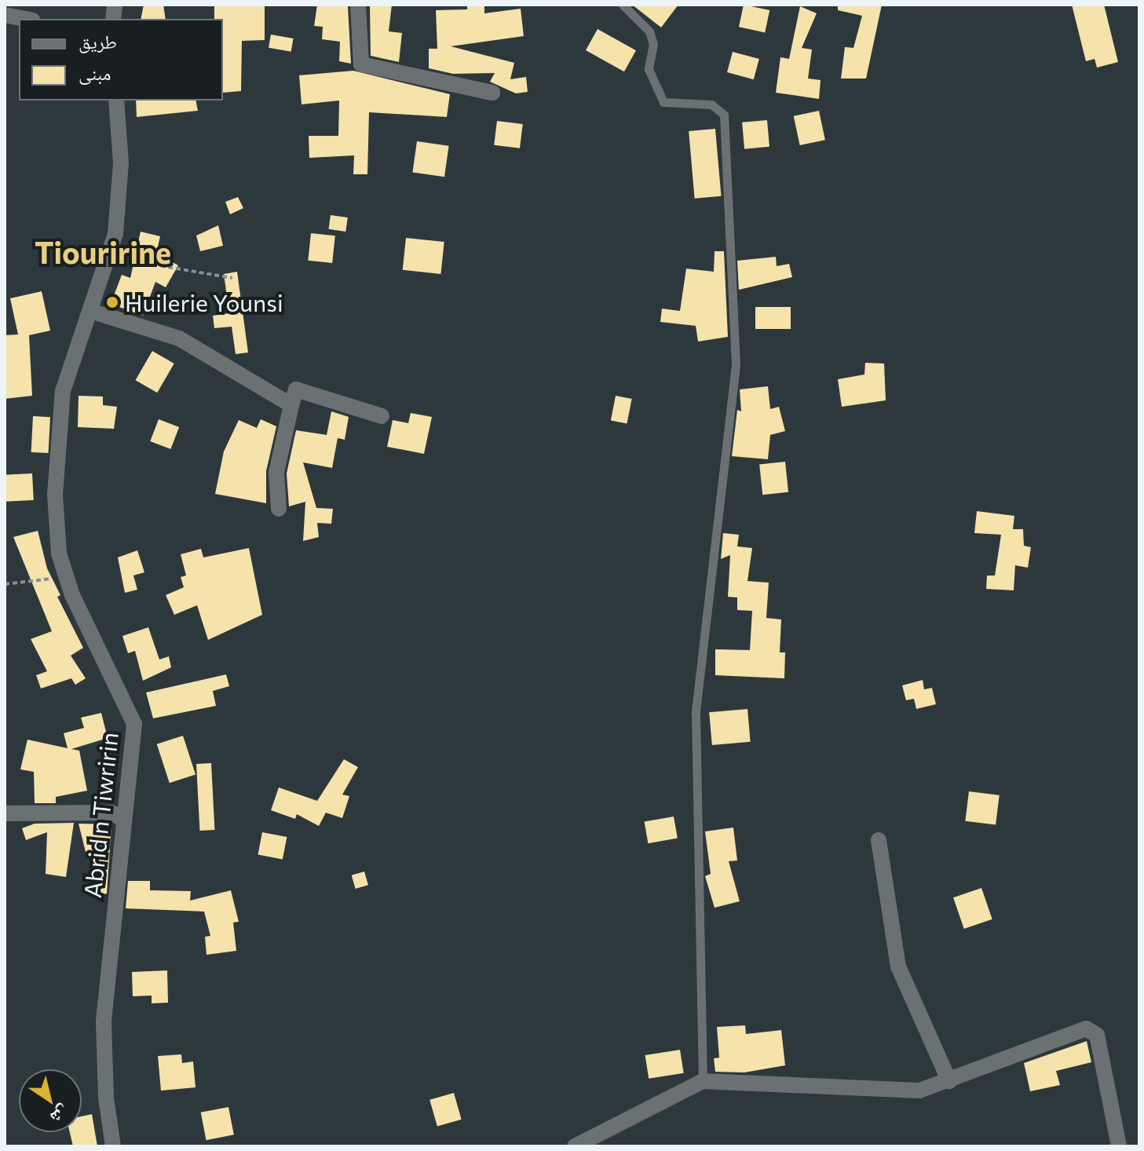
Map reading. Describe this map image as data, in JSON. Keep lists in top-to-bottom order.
{
  "streets": {
    "street": ["Abrid n Tiwririn"]
  },
  "districts": ["Tiouririne"],
  "places": ["Huilerie Younsi"],
  "legend": ["طريق", "مبنى"],
  "north": "bottom right"
}
